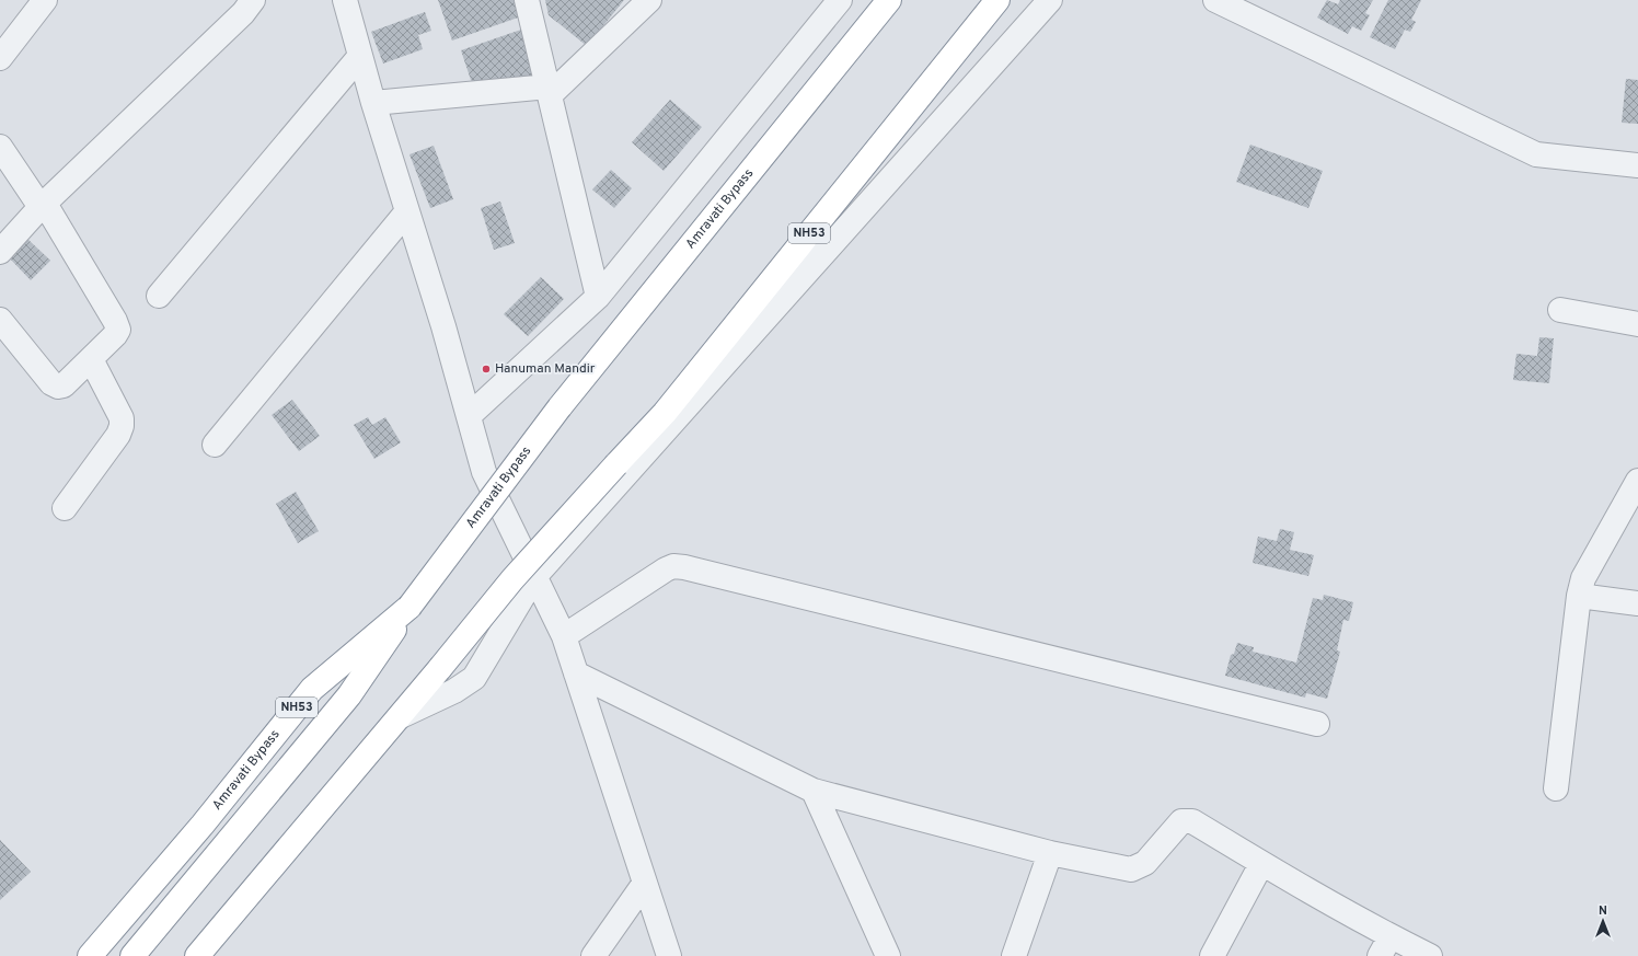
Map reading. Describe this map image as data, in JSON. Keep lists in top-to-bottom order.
{
  "streets": {
    "highway": ["Amravati Bypass", "NH53"]
  },
  "places": ["Hanuman Mandir"],
  "north": "top"
}
